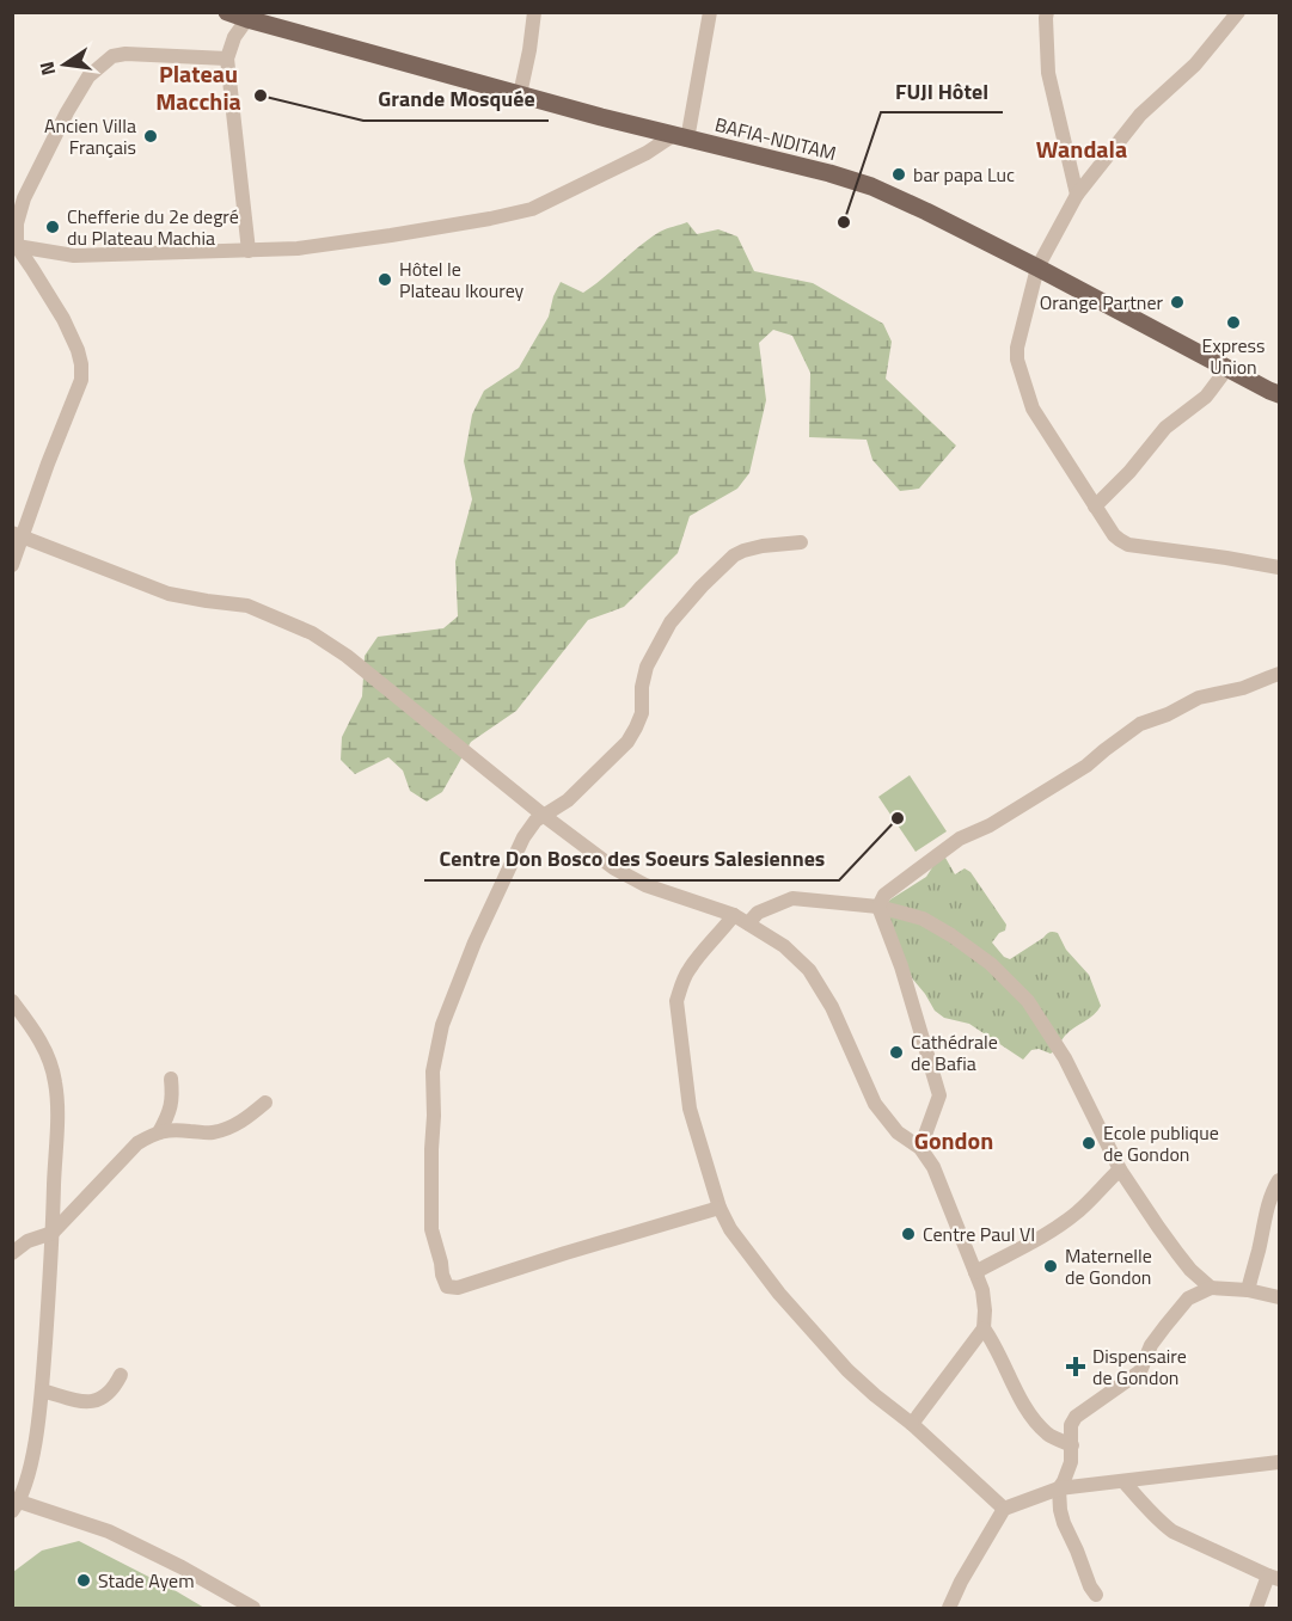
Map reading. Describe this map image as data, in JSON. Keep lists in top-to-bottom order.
{
  "streets": {
    "main road": ["BAFIA-NDITAM"]
  },
  "districts": ["Plateau Macchia", "Wandala", "Gondon"],
  "places": {
    "other": [
      "Grande Mosquée",
      "Ancien Villa Français",
      "bar papa Luc",
      "FUJI Hôtel",
      "Chefferie du 2e degré du Plateau Machia",
      "Hôtel le Plateau Ikourey",
      "Orange Partner",
      "Express Union",
      "Centre Don Bosco des Soeurs Salesiennes",
      "Cathédrale de Bafia",
      "Ecole publique de Gondon",
      "Centre Paul VI",
      "Maternelle de Gondon",
      "Stade Ayem"
    ],
    "health": ["Dispensaire de Gondon"]
  },
  "north": "left"
}
